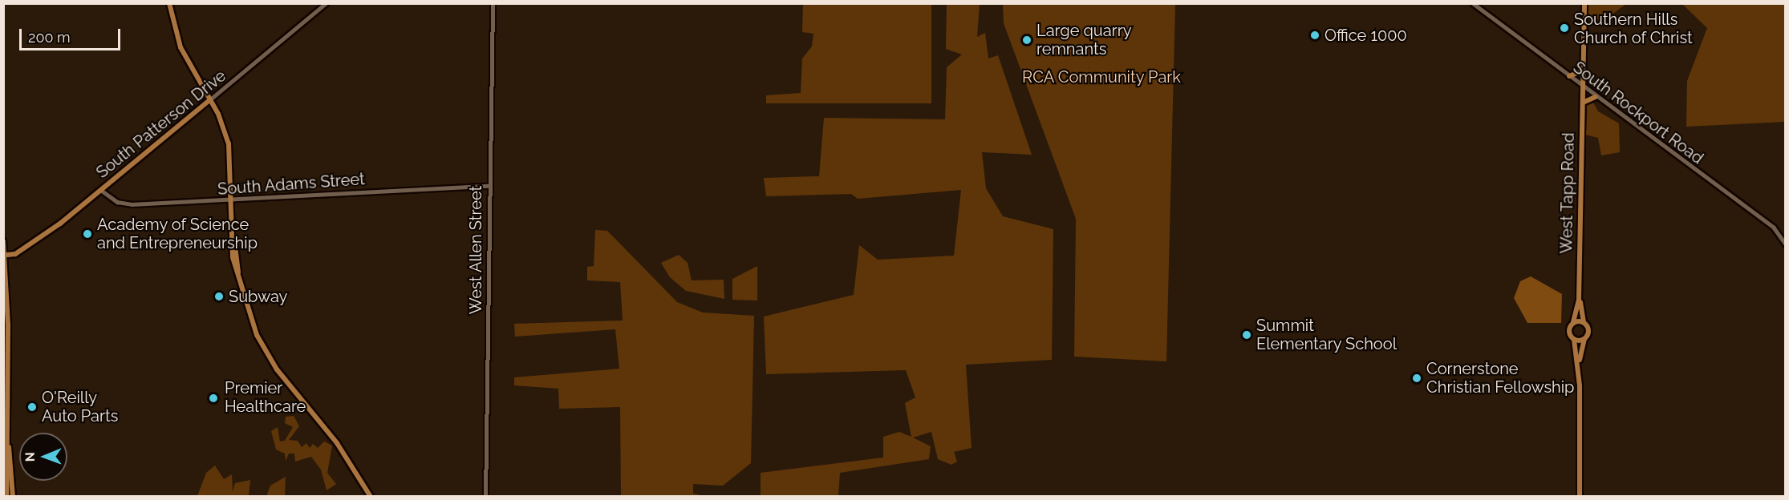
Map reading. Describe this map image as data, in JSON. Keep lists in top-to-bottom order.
{
  "streets": {
    "main road": ["South Patterson Drive", "West Tapp Road"],
    "street": ["South Rockport Road", "South Adams Street", "West Allen Street"]
  },
  "crossings": [
    ["South Rockport Road", "West Tapp Road"],
    ["South Patterson Drive", "South Adams Street"],
    ["South Adams Street", "West Allen Street"]
  ],
  "parks": ["RCA Community Park"],
  "places": [
    "Southern Hills Church of Christ",
    "Office 1000",
    "Large quarry remnants",
    "Academy of Science and Entrepreneurship",
    "Subway",
    "Summit Elementary School",
    "Cornerstone Christian Fellowship",
    "Premier Healthcare",
    "O'Reilly Auto Parts"
  ],
  "scale_bar": "200 m",
  "north": "left"
}
